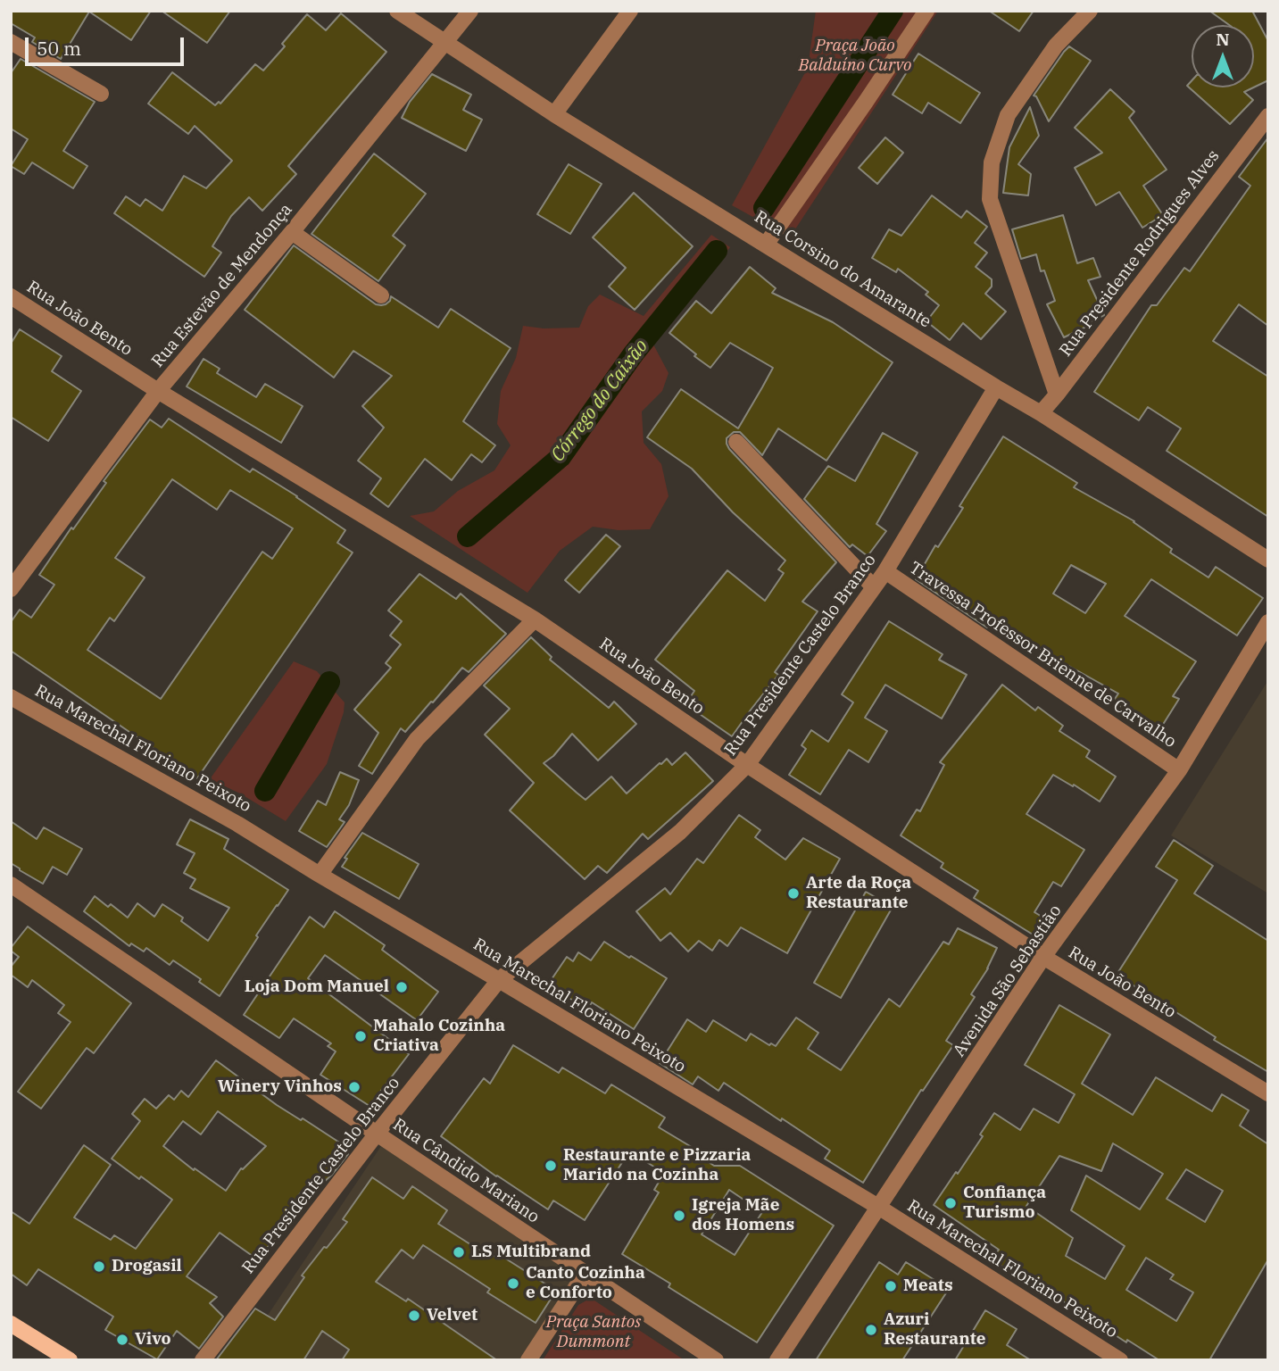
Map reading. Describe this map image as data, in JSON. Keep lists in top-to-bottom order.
{
  "streets": {
    "street": [
      "Rua Presidente Rodrigues Alves",
      "Rua Corsino do Amarante",
      "Rua Estevão de Mendonça",
      "Rua João Bento",
      "Rua Presidente Castelo Branco",
      "Travessa Professor Brienne de Carvalho",
      "Rua Marechal Floriano Peixoto",
      "Avenida São Sebastião",
      "Rua Cândido Mariano"
    ]
  },
  "crossings": [
    ["Rua Presidente Rodrigues Alves", "Rua Corsino do Amarante"],
    ["Rua Corsino do Amarante", "Rua Estevão de Mendonça"],
    ["Rua Corsino do Amarante", "Rua Presidente Castelo Branco"],
    ["Rua Estevão de Mendonça", "Rua João Bento"],
    ["Rua João Bento", "Rua Presidente Castelo Branco"],
    ["Rua João Bento", "Avenida São Sebastião"],
    ["Rua Presidente Castelo Branco", "Travessa Professor Brienne de Carvalho"],
    ["Rua Presidente Castelo Branco", "Rua Marechal Floriano Peixoto"],
    ["Rua Presidente Castelo Branco", "Rua Cândido Mariano"],
    ["Travessa Professor Brienne de Carvalho", "Avenida São Sebastião"],
    ["Rua Marechal Floriano Peixoto", "Avenida São Sebastião"]
  ],
  "water": ["Córrego do Caixão"],
  "parks": ["Praça João Balduíno Curvo", "Praça Santos Dummont"],
  "places": [
    "Arte da Roça Restaurante",
    "Loja Dom Manuel",
    "Mahalo Cozinha Criativa",
    "Winery Vinhos",
    "Restaurante e Pizzaria Marido na Cozinha",
    "Confiança Turismo",
    "Igreja Mãe dos Homens",
    "LS Multibrand",
    "Drogasil",
    "Canto Cozinha e Conforto",
    "Meats",
    "Velvet",
    "Azuri Restaurante",
    "Vivo"
  ],
  "scale_bar": "50 m",
  "north": "top"
}
